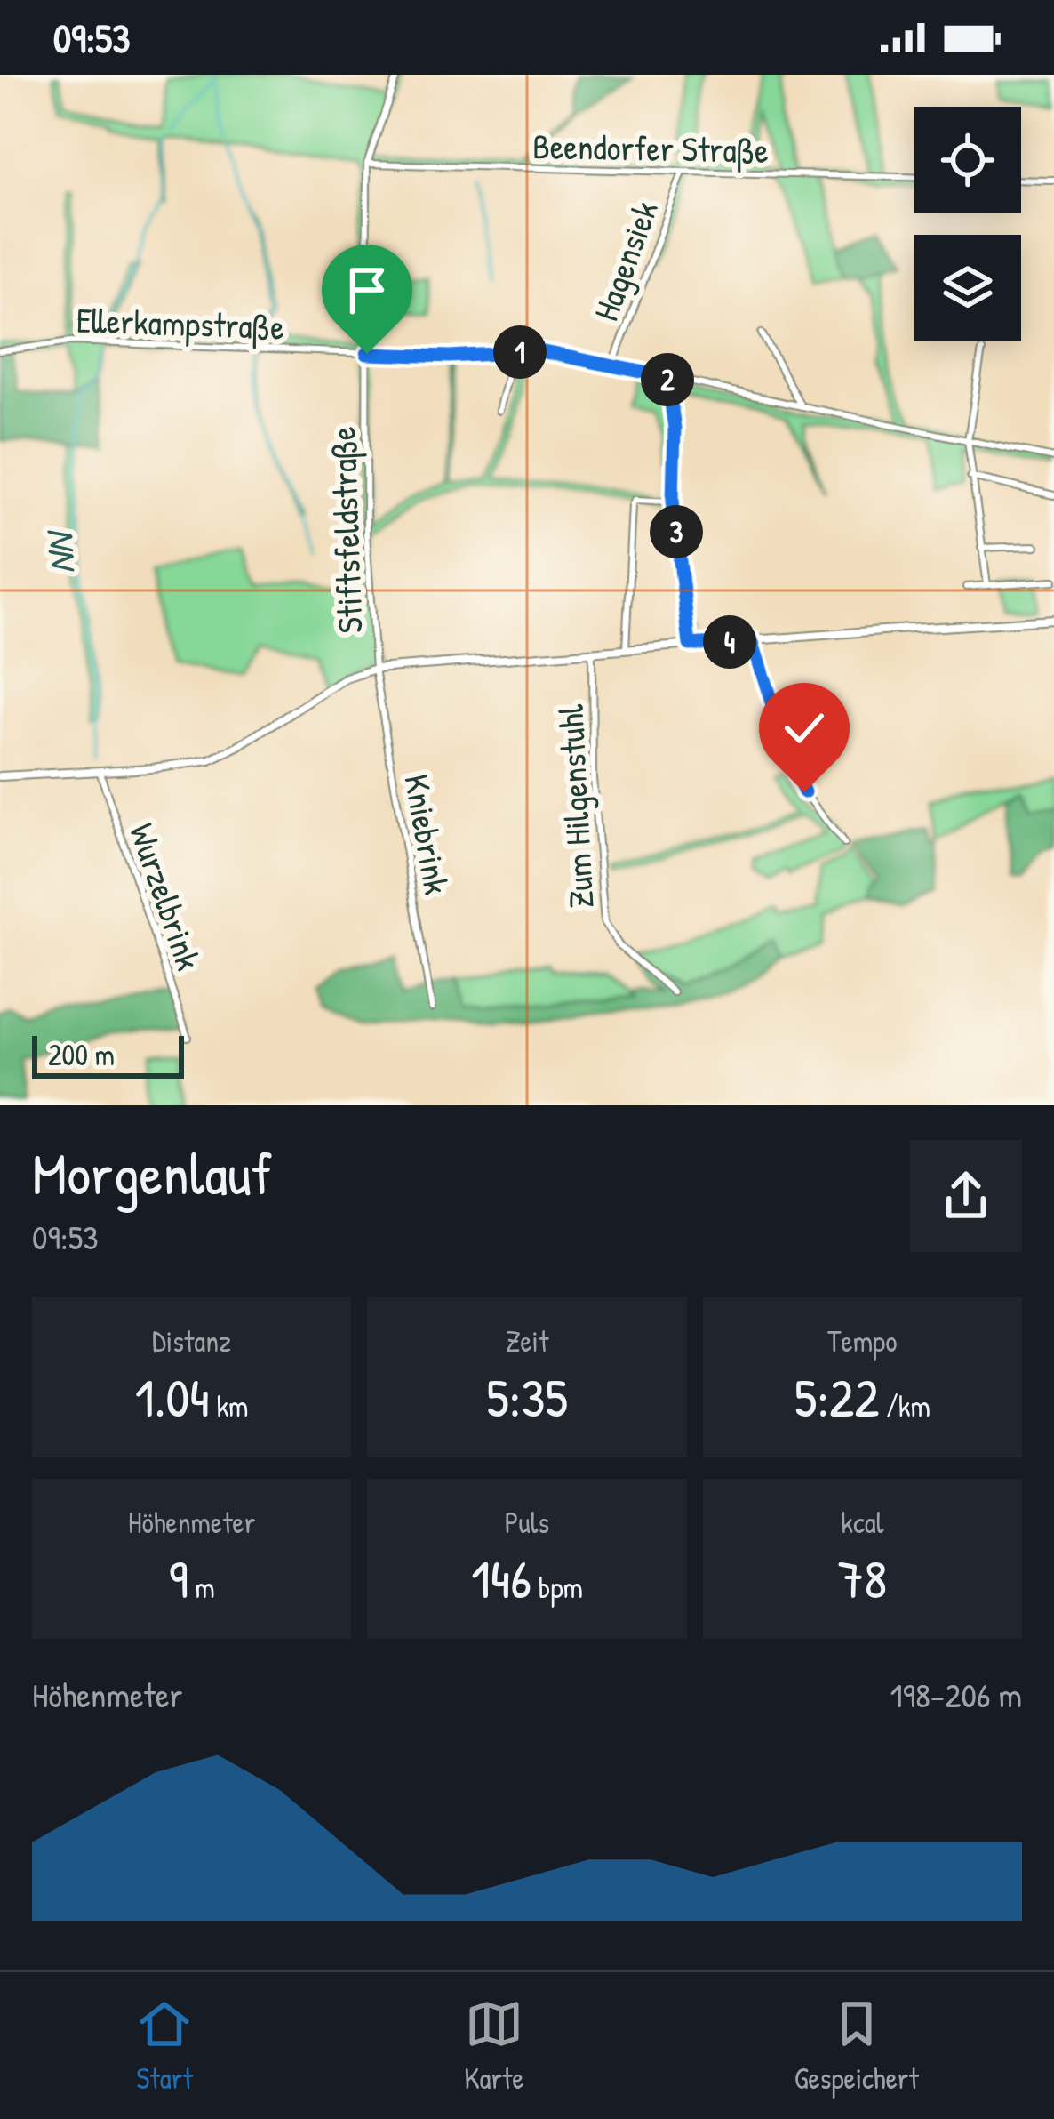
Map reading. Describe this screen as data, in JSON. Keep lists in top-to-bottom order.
{
  "streets": {
    "street": [
      "Beendorfer Straße",
      "Hagensiek",
      "Ellerkampstraße",
      "Stiftsfeldstraße",
      "Zum Hilgenstuhl",
      "Kniebrink",
      "Wurzelbrink"
    ]
  },
  "crossings": [
    ["Beendorfer Straße", "Hagensiek"],
    ["Beendorfer Straße", "Stiftsfeldstraße"],
    ["Hagensiek", "Ellerkampstraße"],
    ["Ellerkampstraße", "Stiftsfeldstraße"],
    ["Stiftsfeldstraße", "Kniebrink"]
  ],
  "water": ["NN"],
  "scale_bar": "200 m",
  "page": {
    "status": "09:53",
    "pins": [
      "1",
      "2",
      "3",
      "4"
    ],
    "scale": "200 m",
    "heading": ["Morgenlauf", "09:53"],
    "stats": [
      ["Distanz", "1.04 km"],
      ["Zeit", "5:35"],
      ["Tempo", "5:22 /km"],
      ["Höhenmeter", "9 m"],
      ["Puls", "146 bpm"],
      ["kcal", "78"]
    ],
    "chart": ["Höhenmeter", "198–206 m"],
    "tabs": ["Start", "Karte", "Gespeichert"]
  }
}
